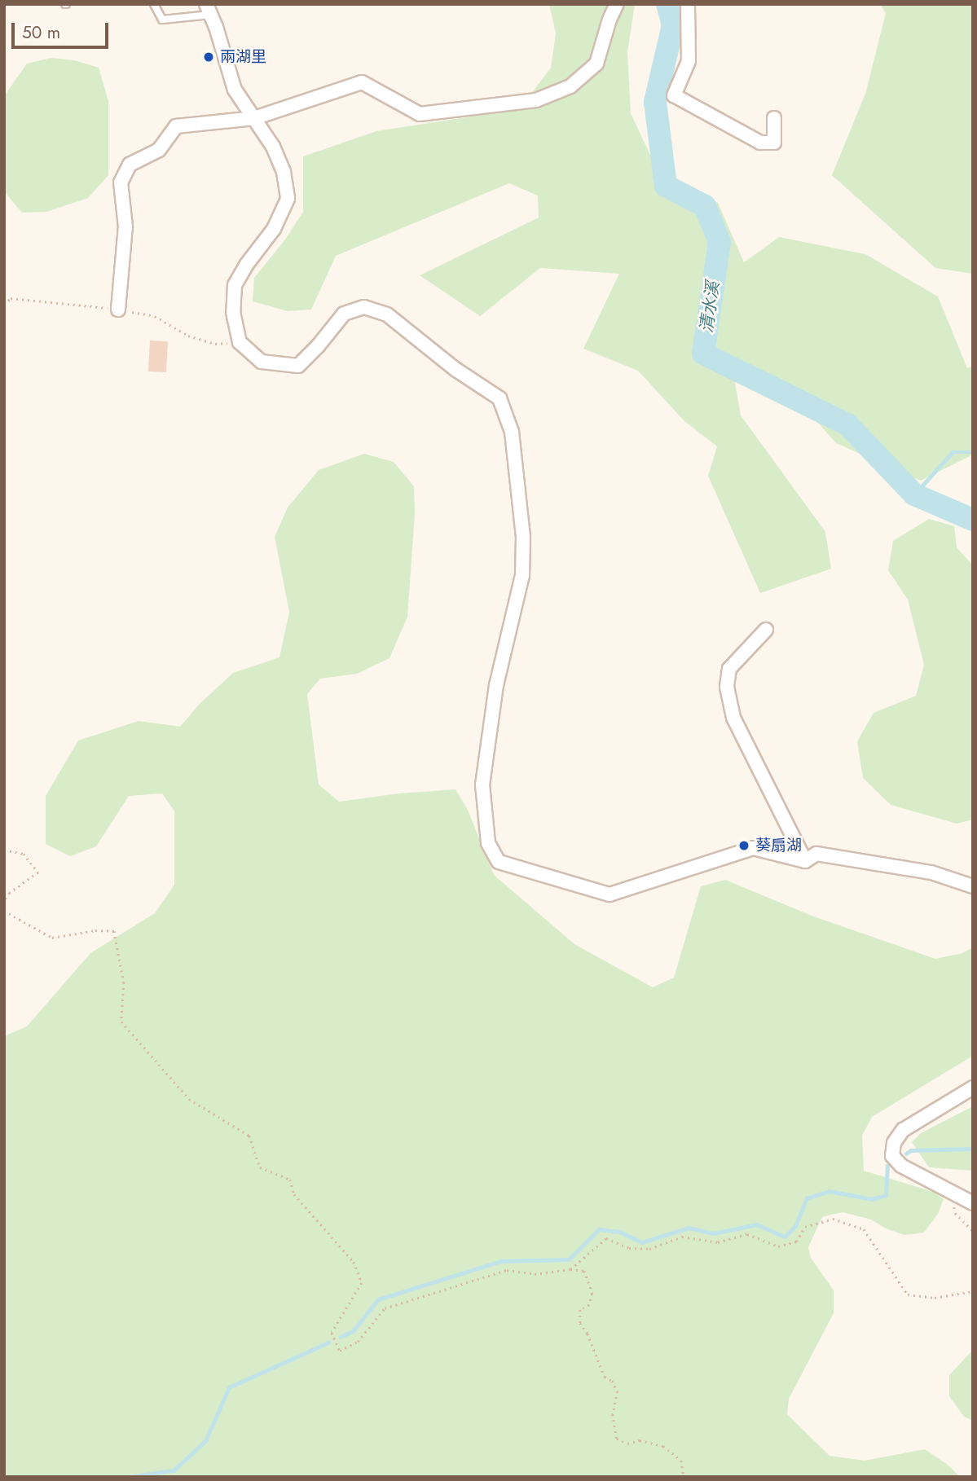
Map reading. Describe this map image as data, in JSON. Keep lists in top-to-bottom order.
{
  "water": ["清水溪"],
  "places": ["兩湖里", "葵扇湖"],
  "scale_bar": "50 m"
}
